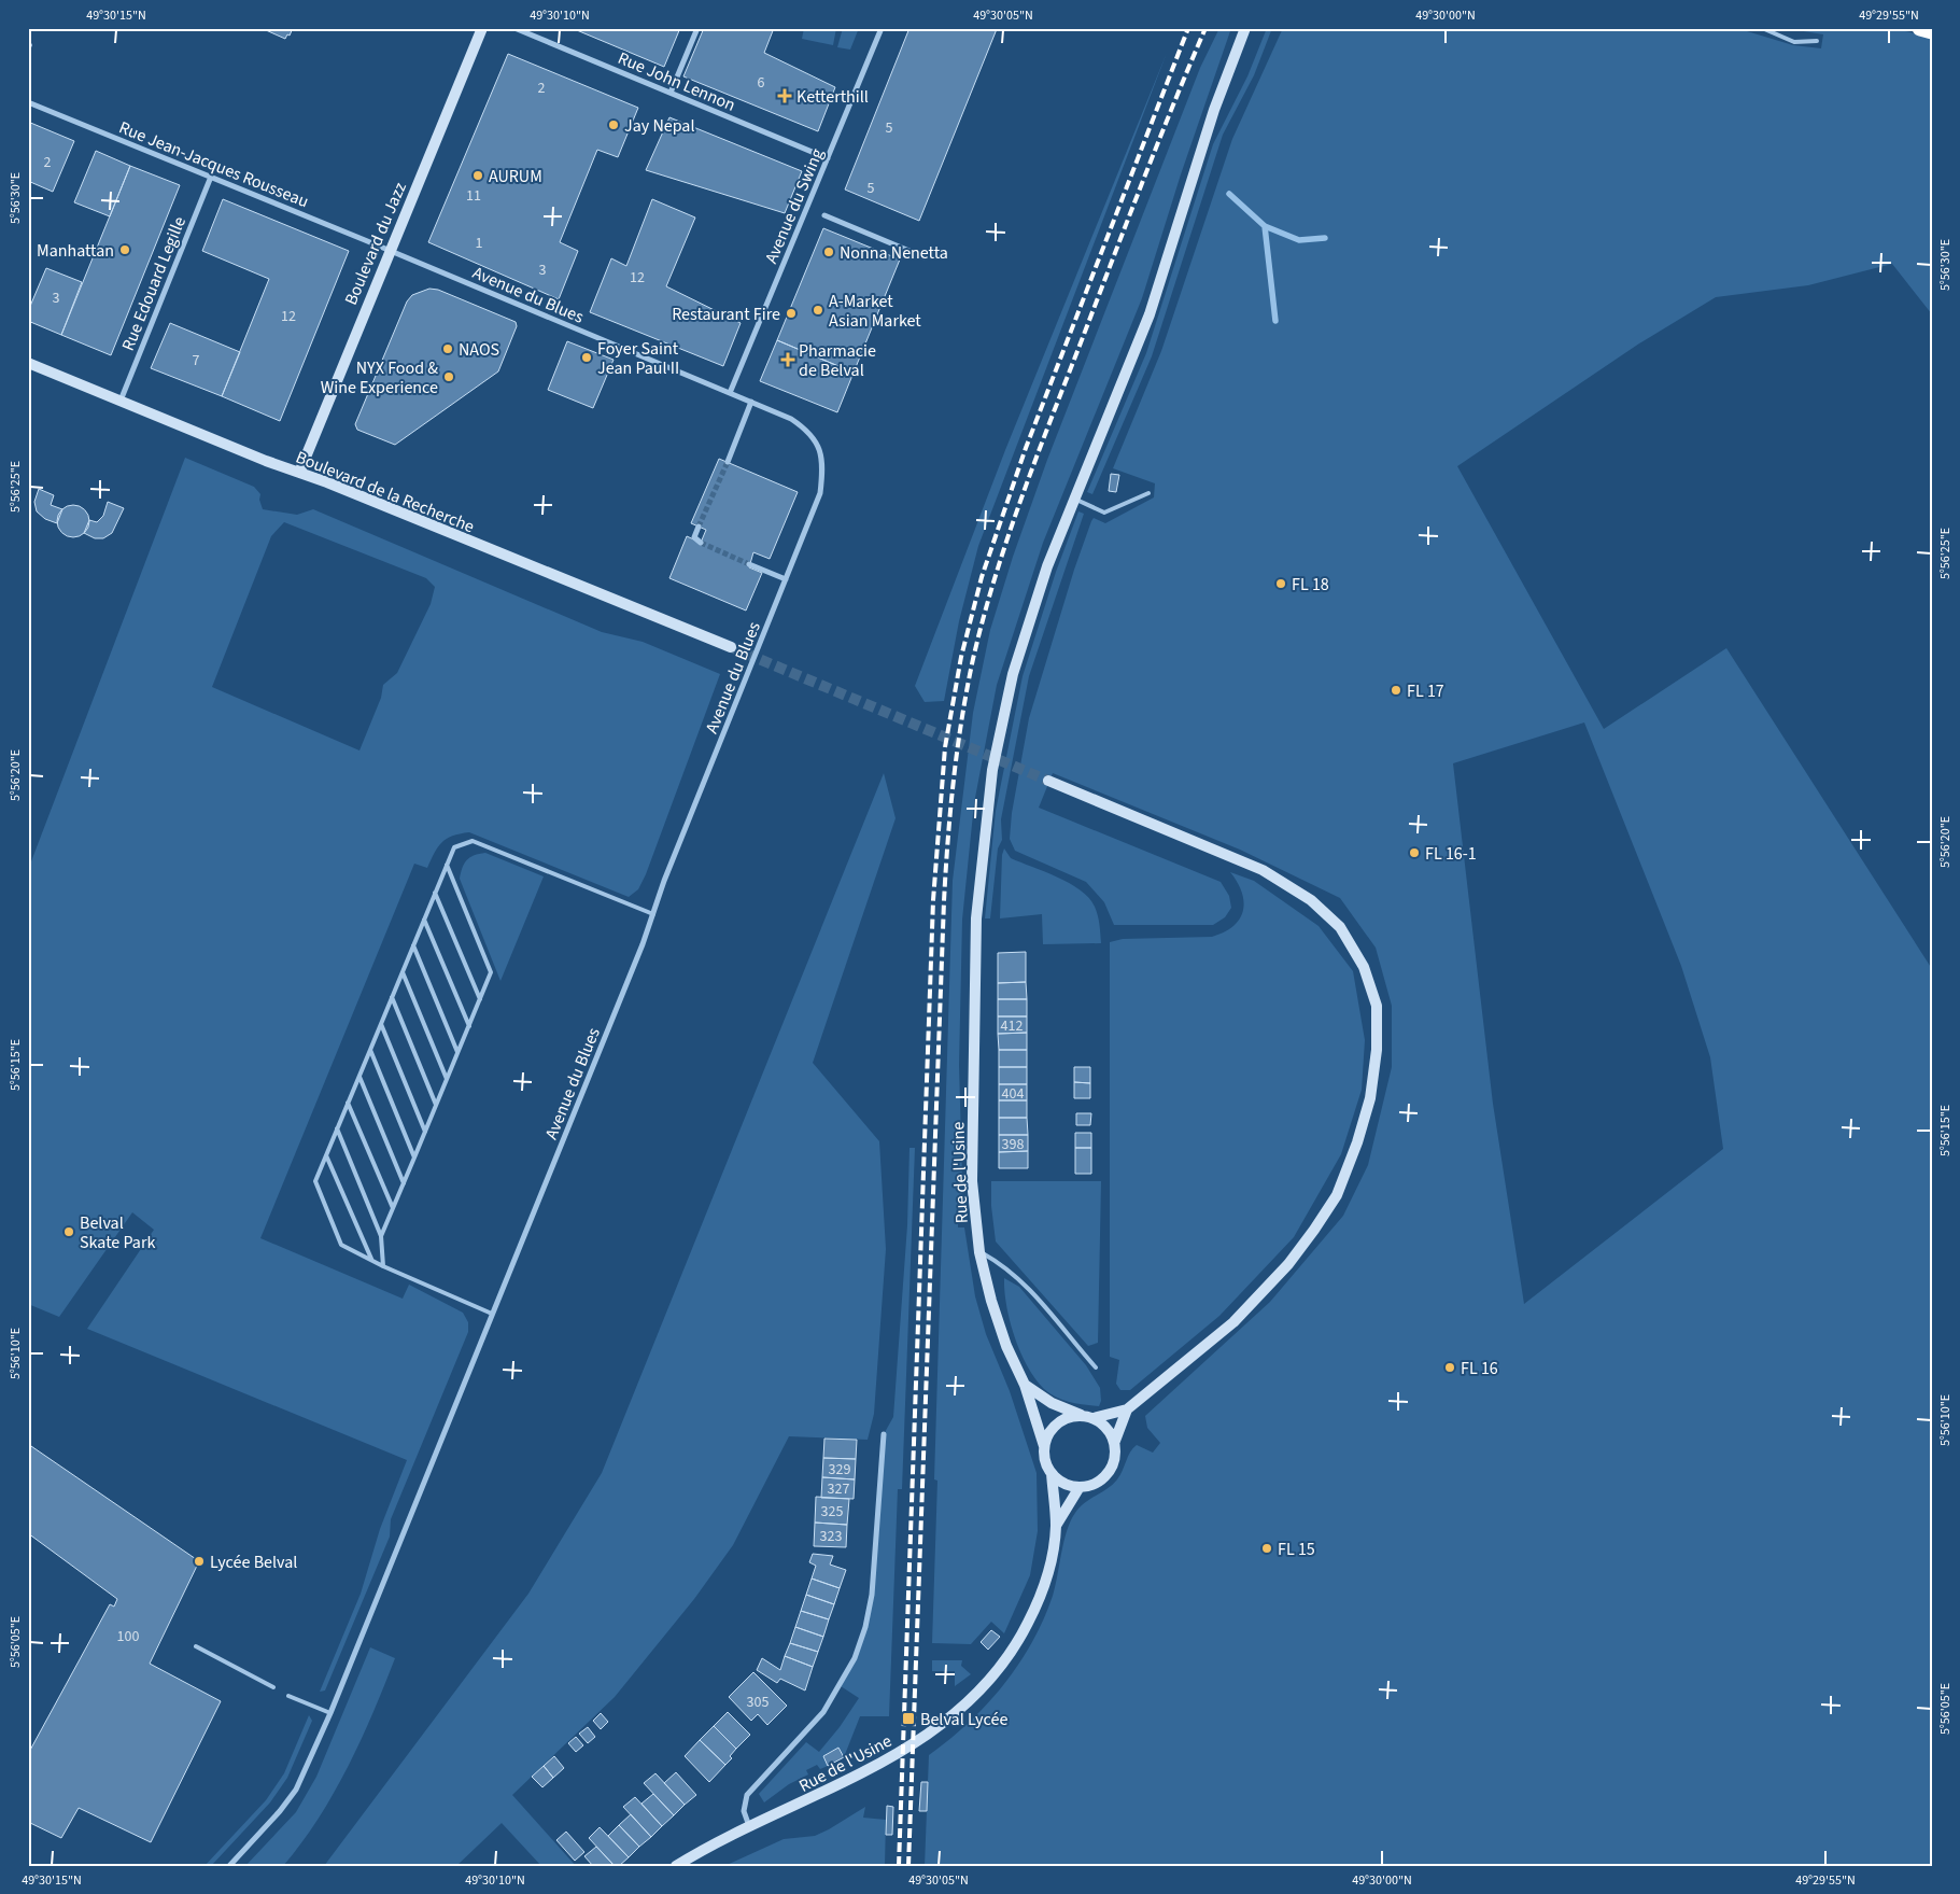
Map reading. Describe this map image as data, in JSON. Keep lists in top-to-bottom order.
{
  "streets": {
    "main road": ["Boulevard du Jazz", "Boulevard de la Recherche", "Rue de l'Usine"],
    "street": [
      "Rue John Lennon",
      "Rue Jean-Jacques Rousseau",
      "Avenue du Swing",
      "Rue Edouard Legille",
      "Avenue du Blues"
    ]
  },
  "crossings": [
    ["Rue John Lennon", "Avenue du Swing"],
    ["Rue Jean-Jacques Rousseau", "Boulevard du Jazz"],
    ["Rue Jean-Jacques Rousseau", "Rue Edouard Legille"],
    ["Rue Jean-Jacques Rousseau", "Avenue du Blues"],
    ["Avenue du Swing", "Avenue du Blues"],
    ["Boulevard du Jazz", "Avenue du Blues"],
    ["Boulevard du Jazz", "Boulevard de la Recherche"],
    ["Rue Edouard Legille", "Boulevard de la Recherche"]
  ],
  "places": {
    "health": ["Ketterthill", "Pharmacie de Belval"],
    "other": [
      "Jay Nepal",
      "AURUM",
      "Manhattan",
      "Nonna Nenetta",
      "A-Market Asian Market",
      "Restaurant Fire",
      "NAOS",
      "Foyer Saint Jean Paul II",
      "NYX Food & Wine Experience",
      "FL 18",
      "FL 17",
      "FL 16-1",
      "Belval Skate Park",
      "FL 16",
      "FL 15",
      "Lycée Belval"
    ],
    "transit": ["Belval Lycée"]
  },
  "house_numbers": [
    "6",
    "2",
    "5",
    "2",
    "5",
    "11",
    "1",
    "3",
    "12",
    "3",
    "12",
    "7",
    "412",
    "404",
    "398",
    "329",
    "327",
    "325",
    "323",
    "100",
    "305"
  ],
  "coordinates": [
    "49°30'15\"N",
    "49°30'10\"N",
    "49°30'05\"N",
    "49°30'00\"N",
    "49°29'55\"N",
    "5°56'30\"E",
    "5°56'25\"E",
    "5°56'20\"E",
    "5°56'15\"E",
    "5°56'10\"E",
    "5°56'05\"E"
  ]
}
